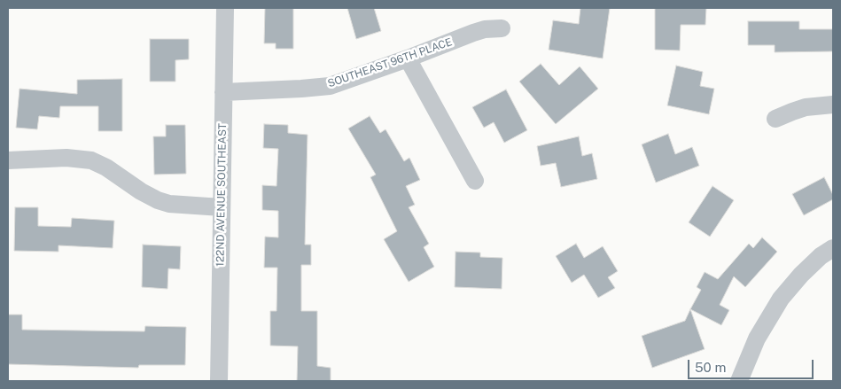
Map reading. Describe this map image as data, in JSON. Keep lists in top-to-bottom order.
{
  "streets": {
    "street": ["SOUTHEAST 96TH PLACE", "122ND AVENUE SOUTHEAST"]
  },
  "crossings": [
    ["SOUTHEAST 96TH PLACE", "122ND AVENUE SOUTHEAST"]
  ],
  "scale_bar": "50 m"
}
